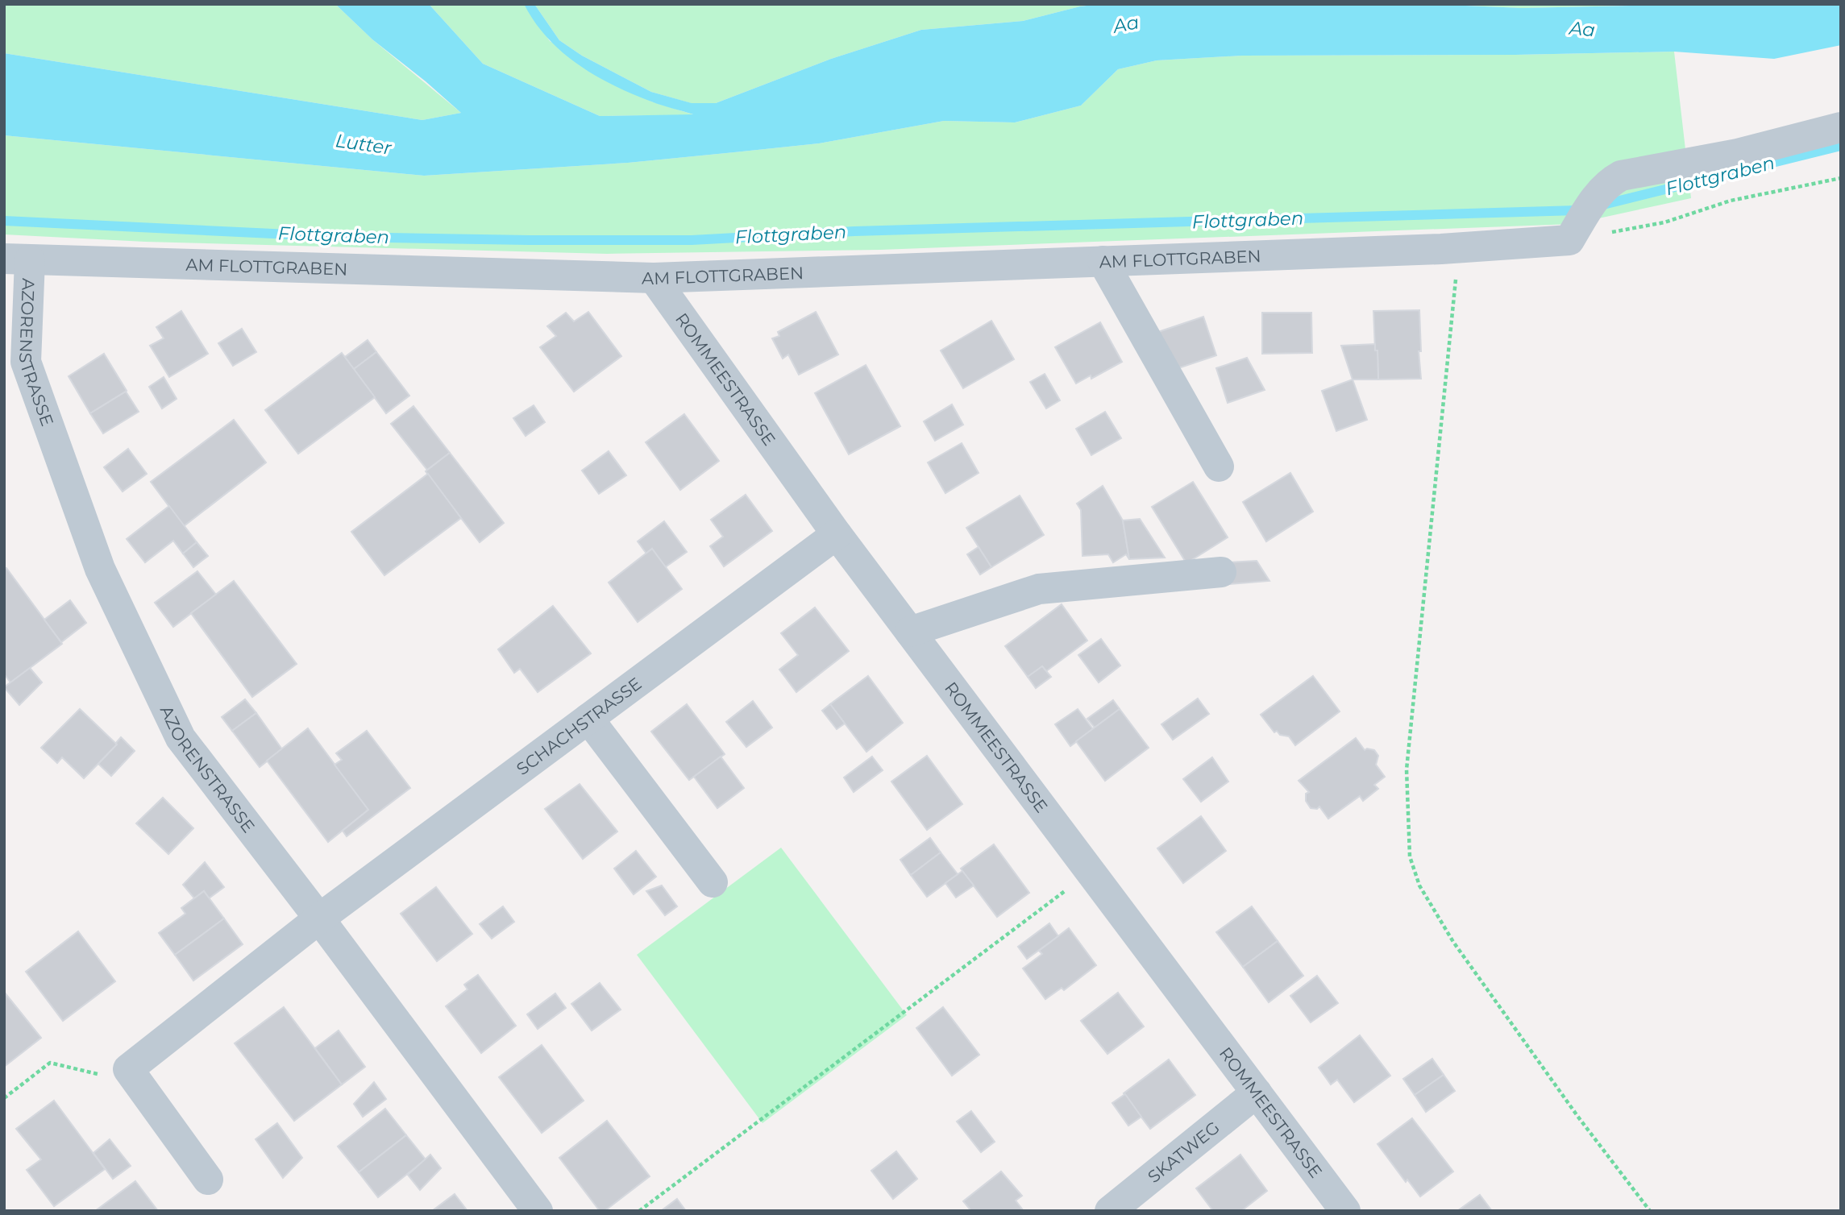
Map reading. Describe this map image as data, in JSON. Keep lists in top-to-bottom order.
{
  "streets": {
    "street": [
      "AM FLOTTGRABEN",
      "AZORENSTRASSE",
      "ROMMEESTRASSE",
      "SCHACHSTRASSE",
      "SKATWEG"
    ]
  },
  "crossings": [
    ["AM FLOTTGRABEN", "AZORENSTRASSE"],
    ["AM FLOTTGRABEN", "ROMMEESTRASSE"],
    ["AZORENSTRASSE", "SCHACHSTRASSE"],
    ["ROMMEESTRASSE", "SCHACHSTRASSE"],
    ["ROMMEESTRASSE", "SKATWEG"]
  ],
  "water": ["Aa", "Lutter", "Flottgraben"]
}
